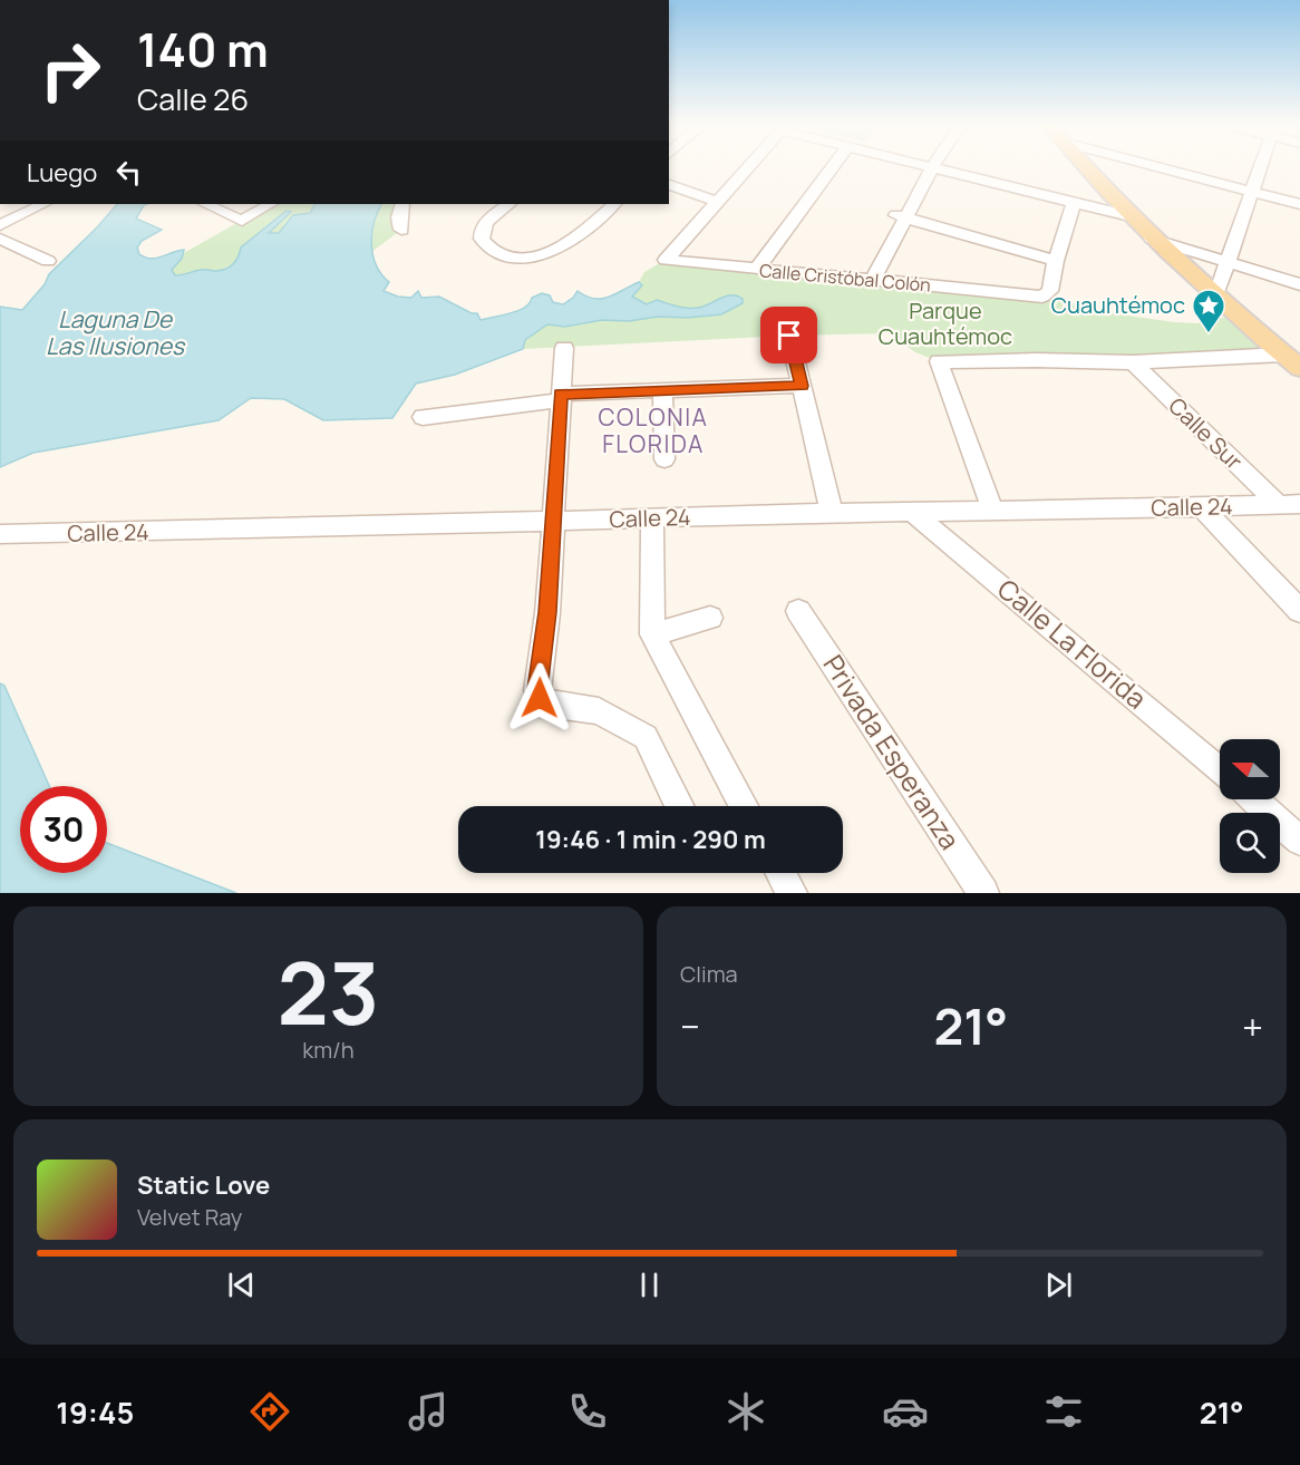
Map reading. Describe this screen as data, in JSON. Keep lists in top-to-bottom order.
{
  "streets": {
    "street": [
      "Calle Cristóbal Colón",
      "Calle Sur",
      "Calle 24",
      "Calle La Florida",
      "Privada Esperanza"
    ]
  },
  "crossings": [
    ["Calle Sur", "Calle 24"],
    ["Calle 24", "Calle La Florida"]
  ],
  "districts": ["COLONIA FLORIDA"],
  "water": ["Laguna De Las Ilusiones"],
  "parks": ["Parque Cuauhtémoc"],
  "places": {
    "place": ["Cuauhtémoc"]
  },
  "north": "left",
  "page": {
    "turn": ["140 m", "Calle 26"],
    "then": "Luego",
    "limit": "30",
    "trip": "19:46 · 1 min · 290 m",
    "tile": [
      ["23", "km/h"],
      "Clima"
    ],
    "heat": ["−", "21°", "+"],
    "song": ["Static Love", "Velvet Ray"],
    "tabs": ["19:45", "21°"]
  }
}
